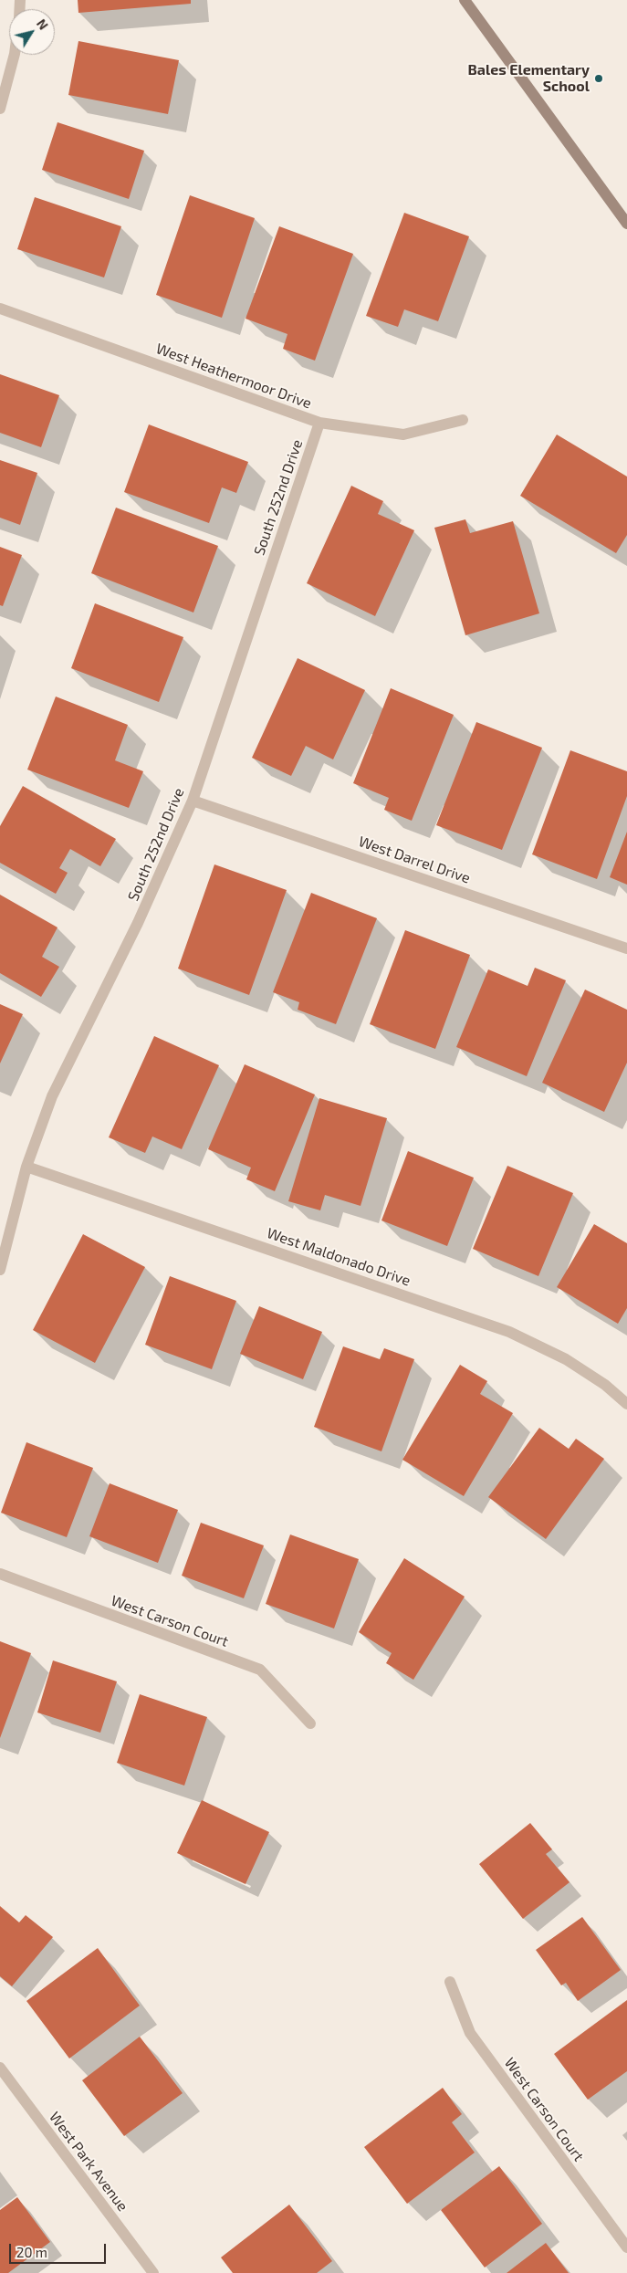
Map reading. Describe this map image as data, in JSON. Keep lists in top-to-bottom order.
{
  "streets": {
    "street": [
      "West Heathermoor Drive",
      "South 252nd Drive",
      "West Darrel Drive",
      "West Maldonado Drive",
      "West Carson Court",
      "West Park Avenue"
    ]
  },
  "crossings": [
    ["West Heathermoor Drive", "South 252nd Drive"],
    ["South 252nd Drive", "West Darrel Drive"],
    ["South 252nd Drive", "West Maldonado Drive"]
  ],
  "places": ["Bales Elementary School"],
  "scale_bar": "20 m",
  "north": "top right"
}
